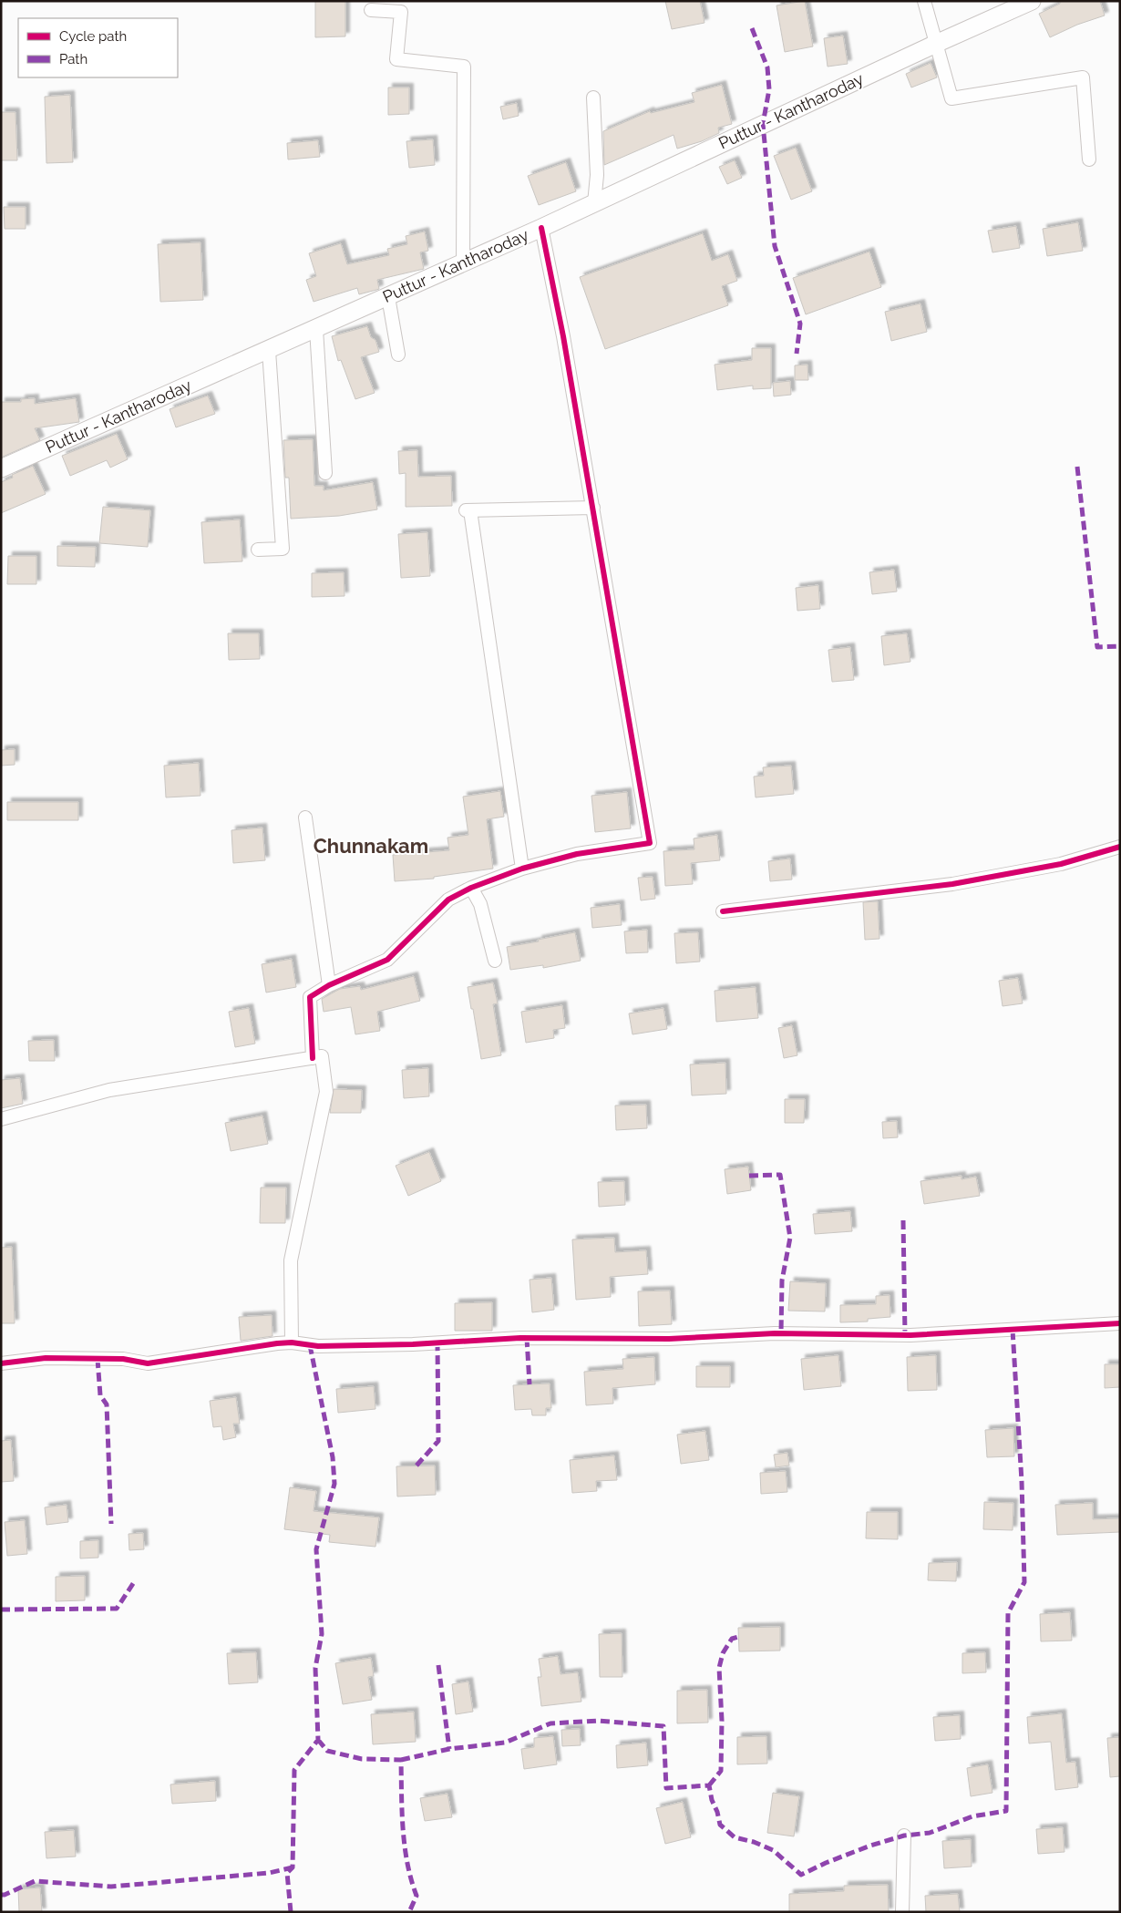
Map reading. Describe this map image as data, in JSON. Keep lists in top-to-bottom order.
{
  "streets": {
    "main road": ["Puttur - Kantharoday"]
  },
  "districts": ["Chunnakam"],
  "legend": ["Cycle path", "Path"]
}
